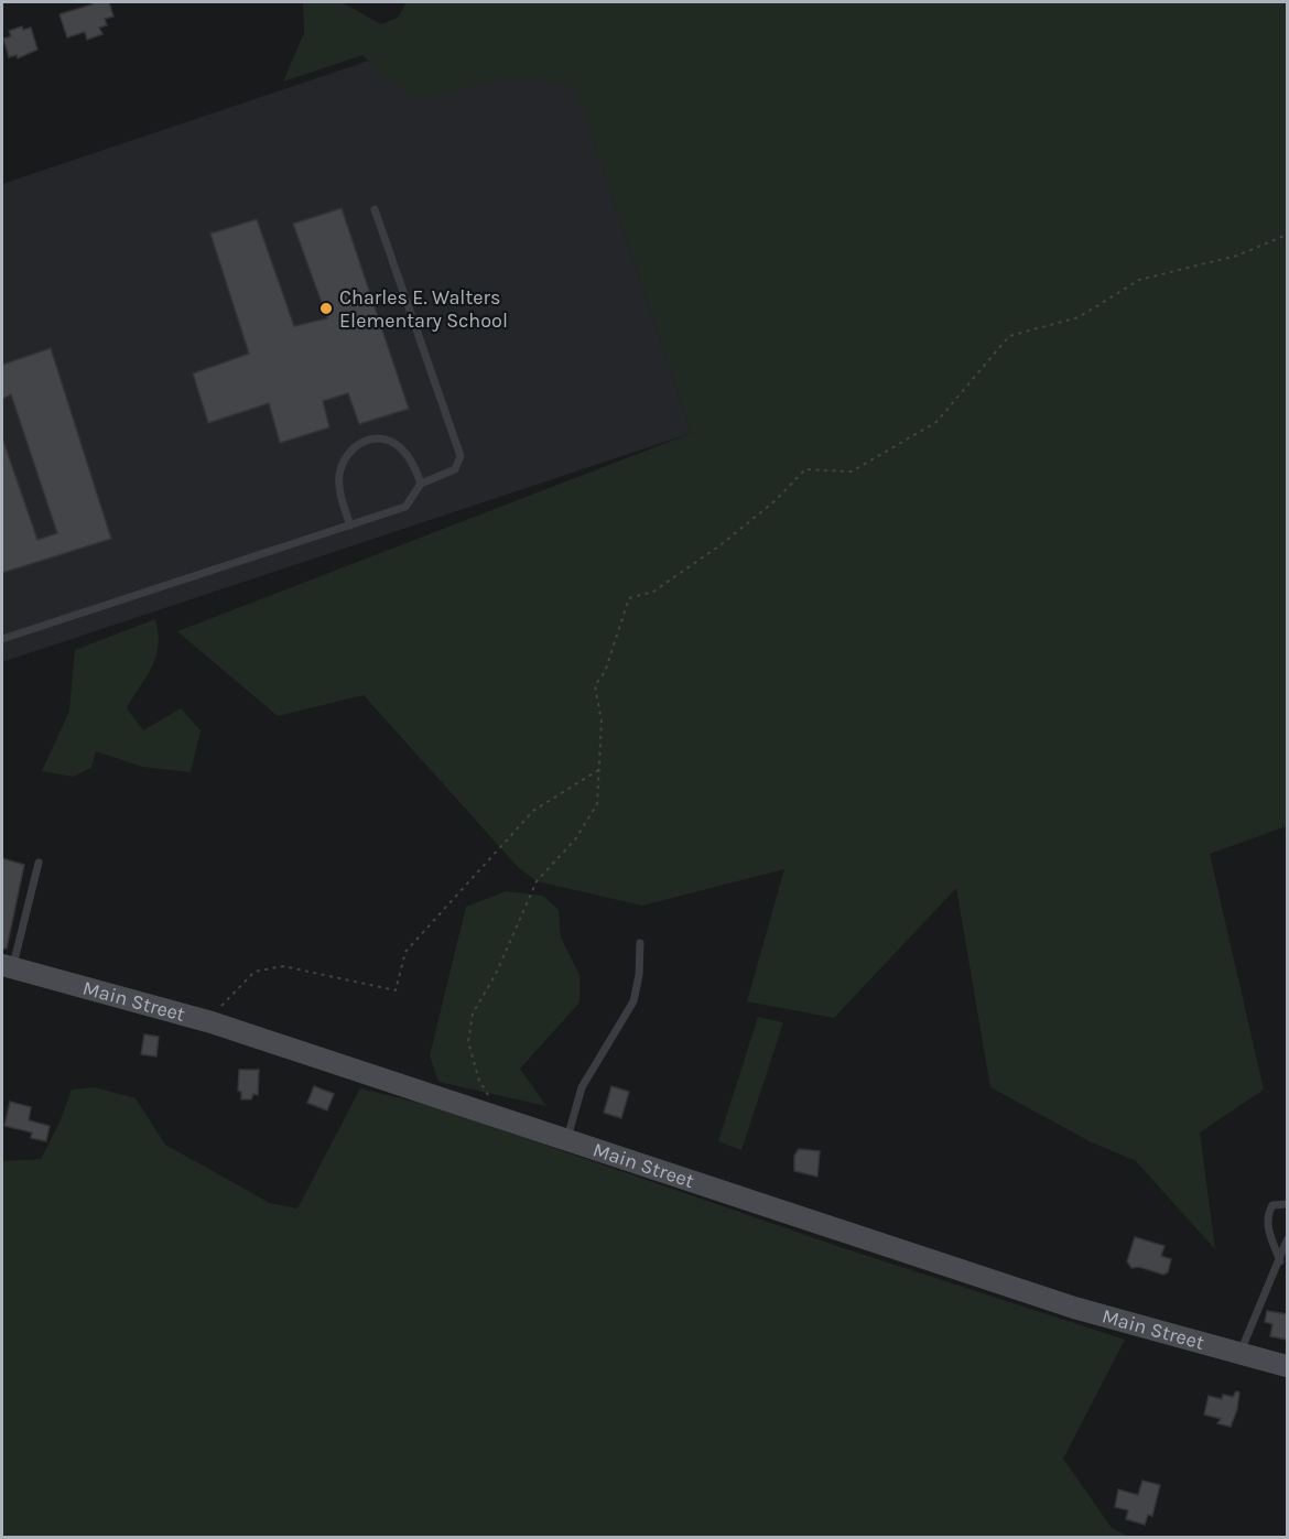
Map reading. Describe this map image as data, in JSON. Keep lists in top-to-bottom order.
{
  "streets": {
    "main road": ["Main Street"]
  },
  "places": ["Charles E. Walters Elementary School"]
}
